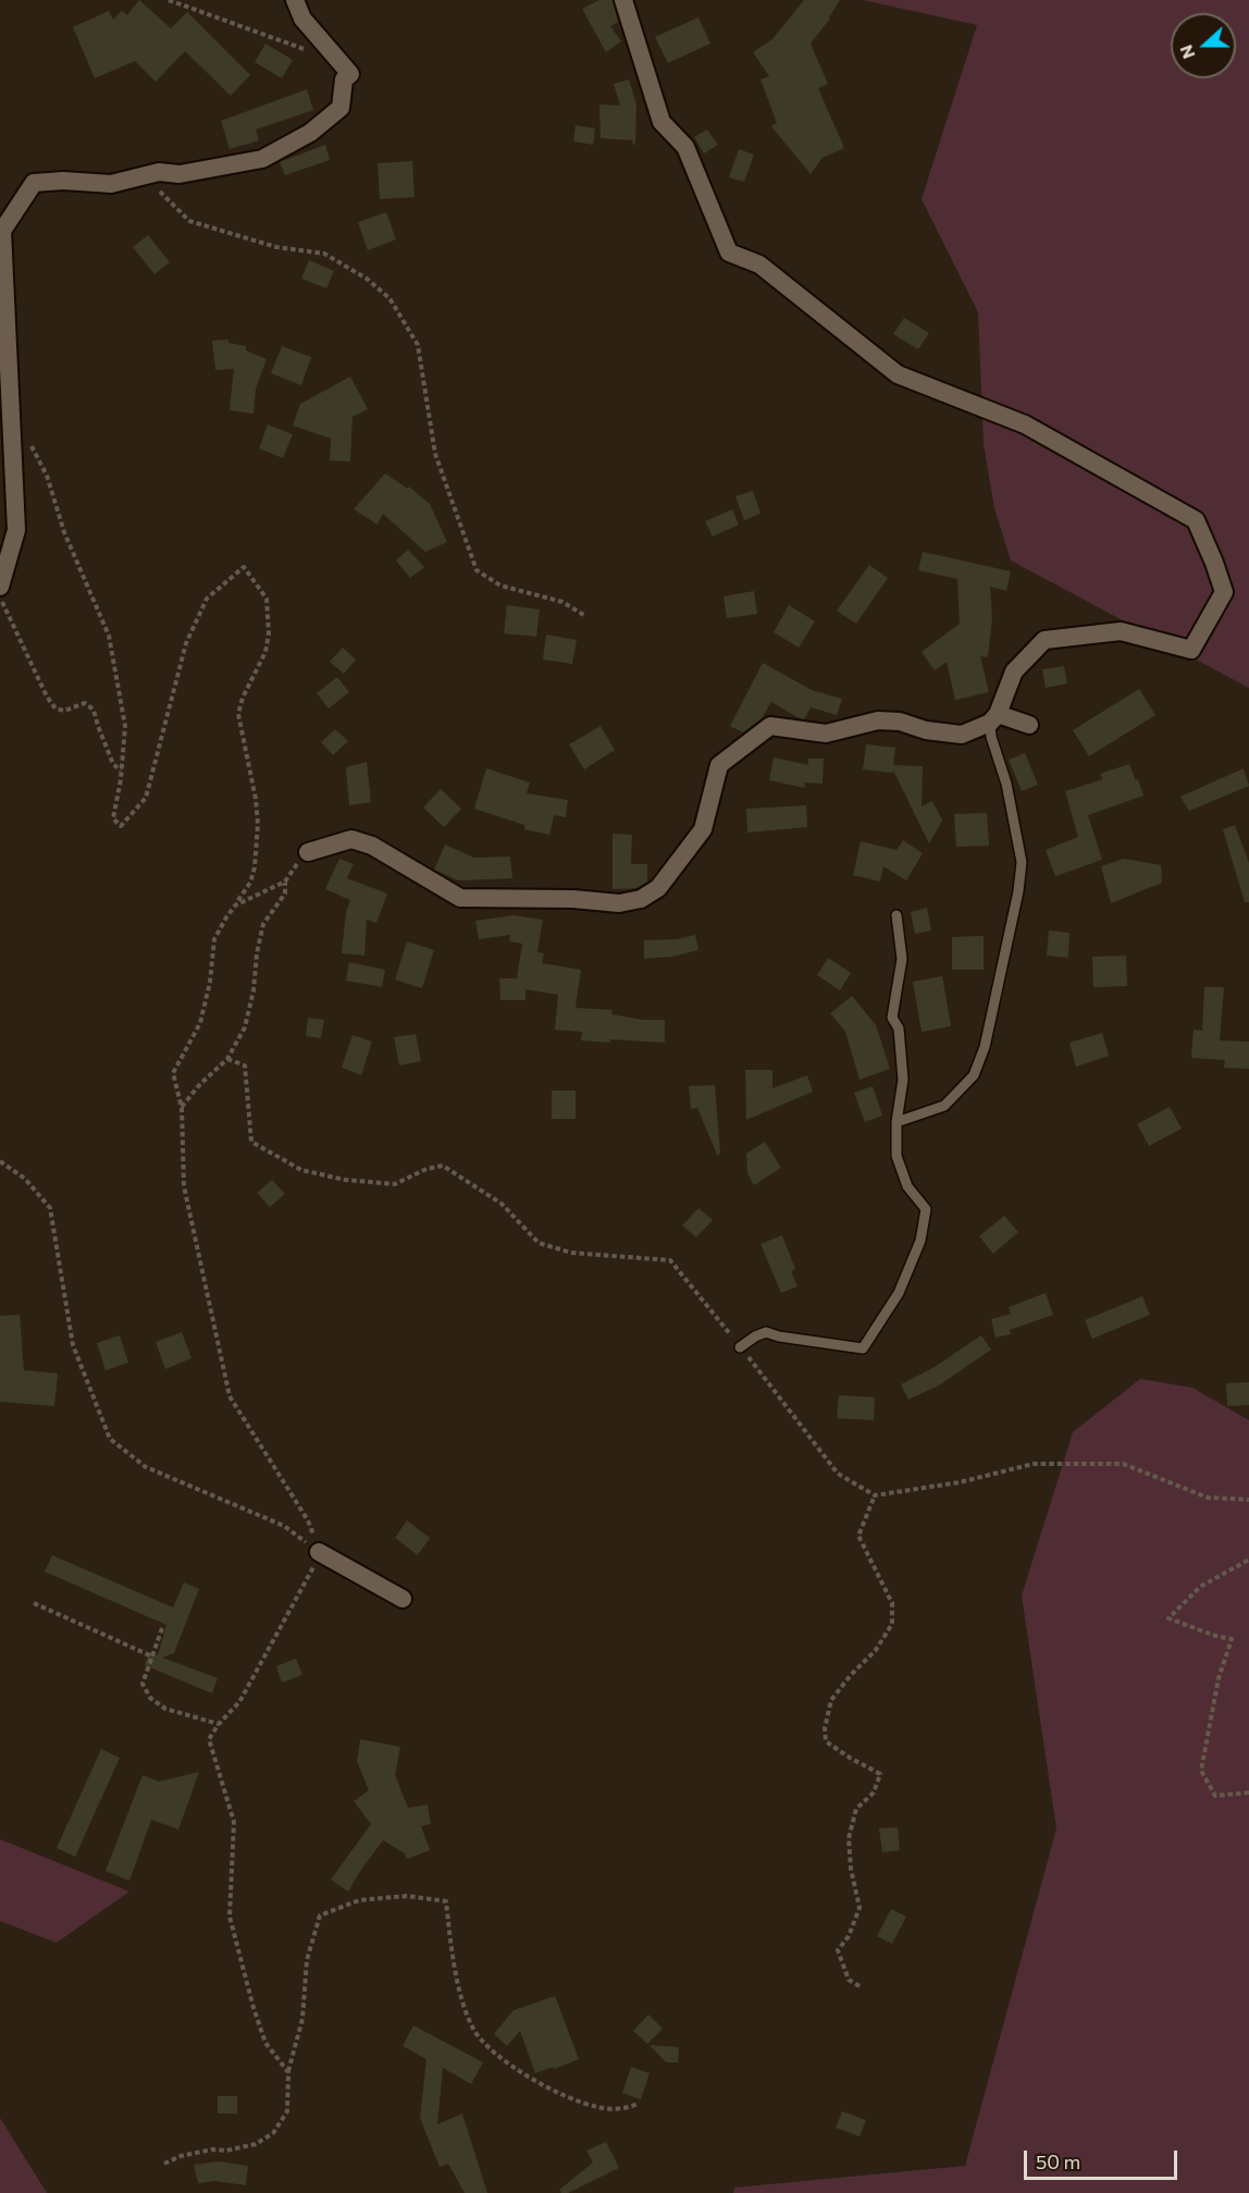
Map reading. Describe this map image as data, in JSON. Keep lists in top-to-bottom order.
{
  "scale_bar": "50 m",
  "north": "left"
}
